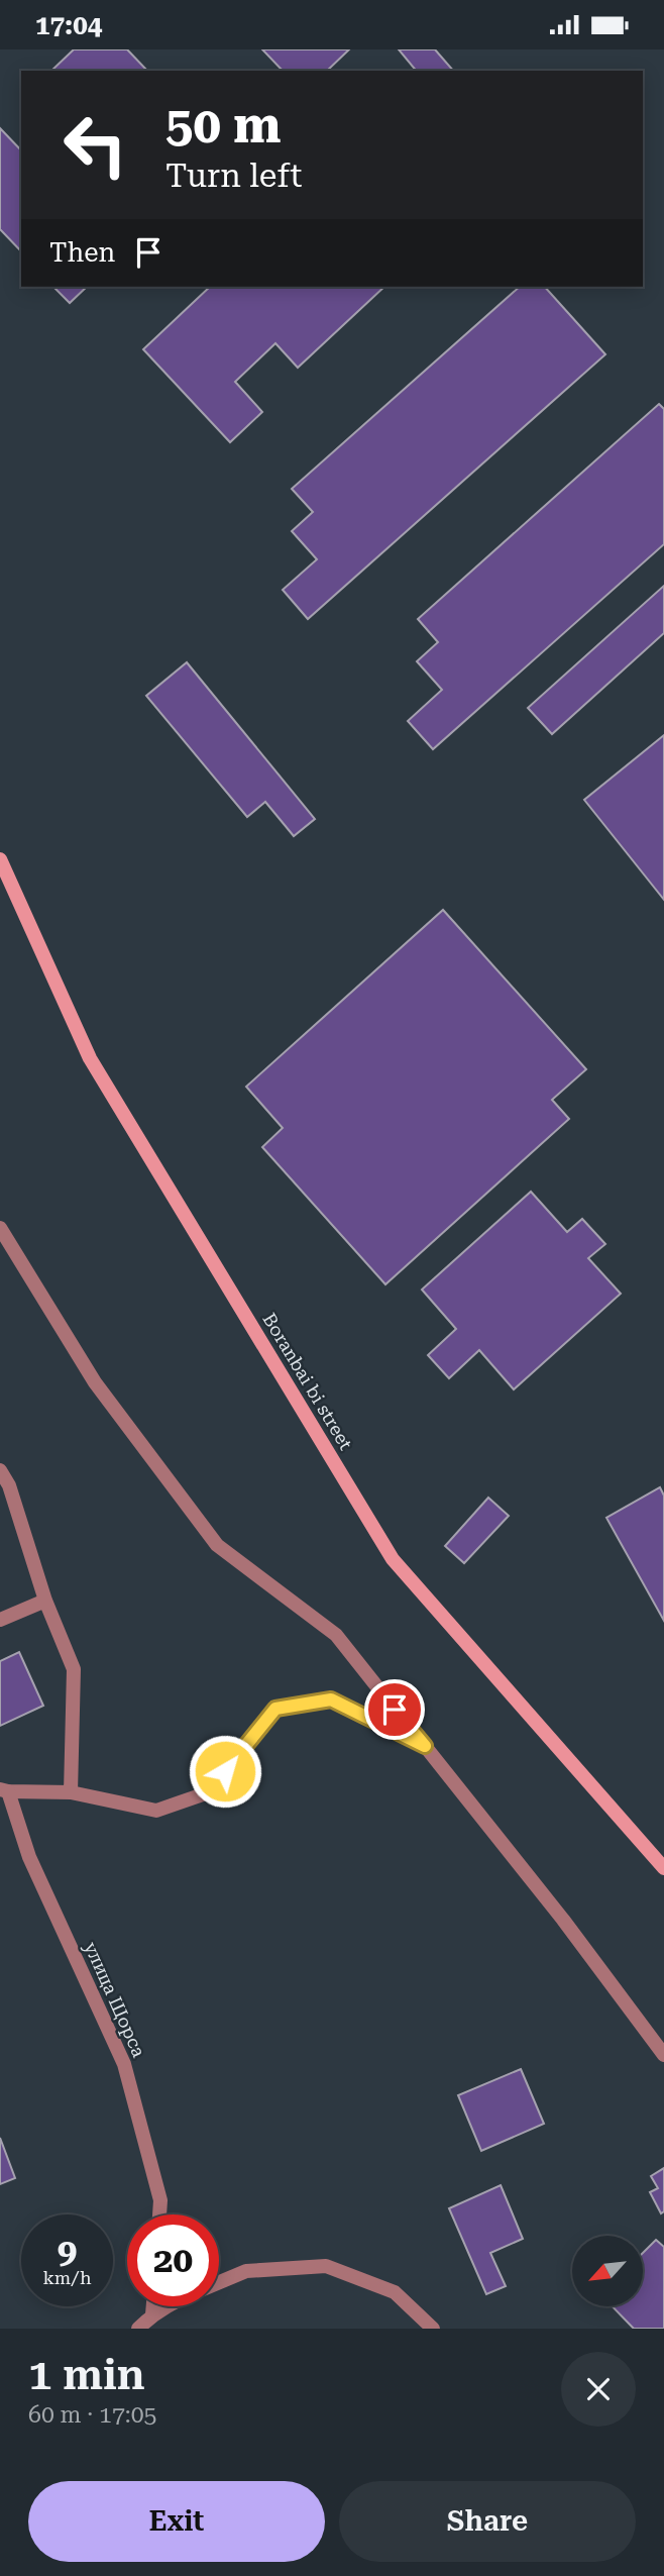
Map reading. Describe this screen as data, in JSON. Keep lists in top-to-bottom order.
{
  "streets": {
    "main road": ["Boranbai bi street"],
    "street": ["улица Щорса"]
  },
  "north": "bottom left",
  "page": {
    "status": "17:04",
    "turn": ["50 m", "Turn left"],
    "then": "Then",
    "speed": "9 km/h",
    "limit": "20",
    "heading": ["1 min", "60 m · 17:05"],
    "buttons": ["Exit", "Share"]
  }
}
